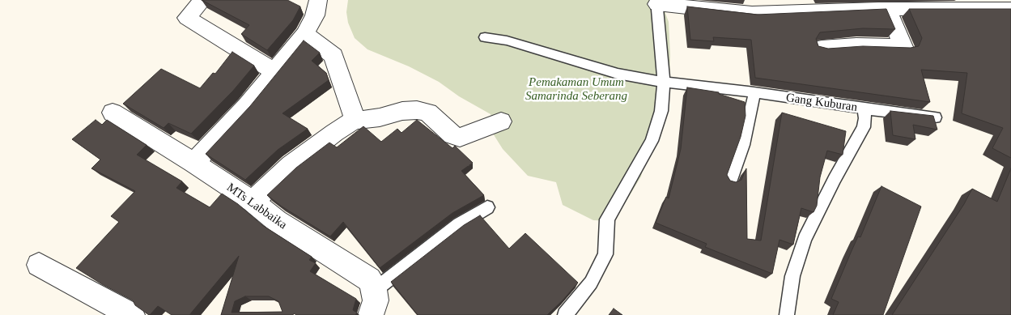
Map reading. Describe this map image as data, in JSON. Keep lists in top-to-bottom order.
{
  "streets": {
    "street": ["MTs Labbaika"],
    "lane": ["Gang Kuburan"]
  },
  "parks": ["Pemakaman Umum Samarinda Seberang"]
}
